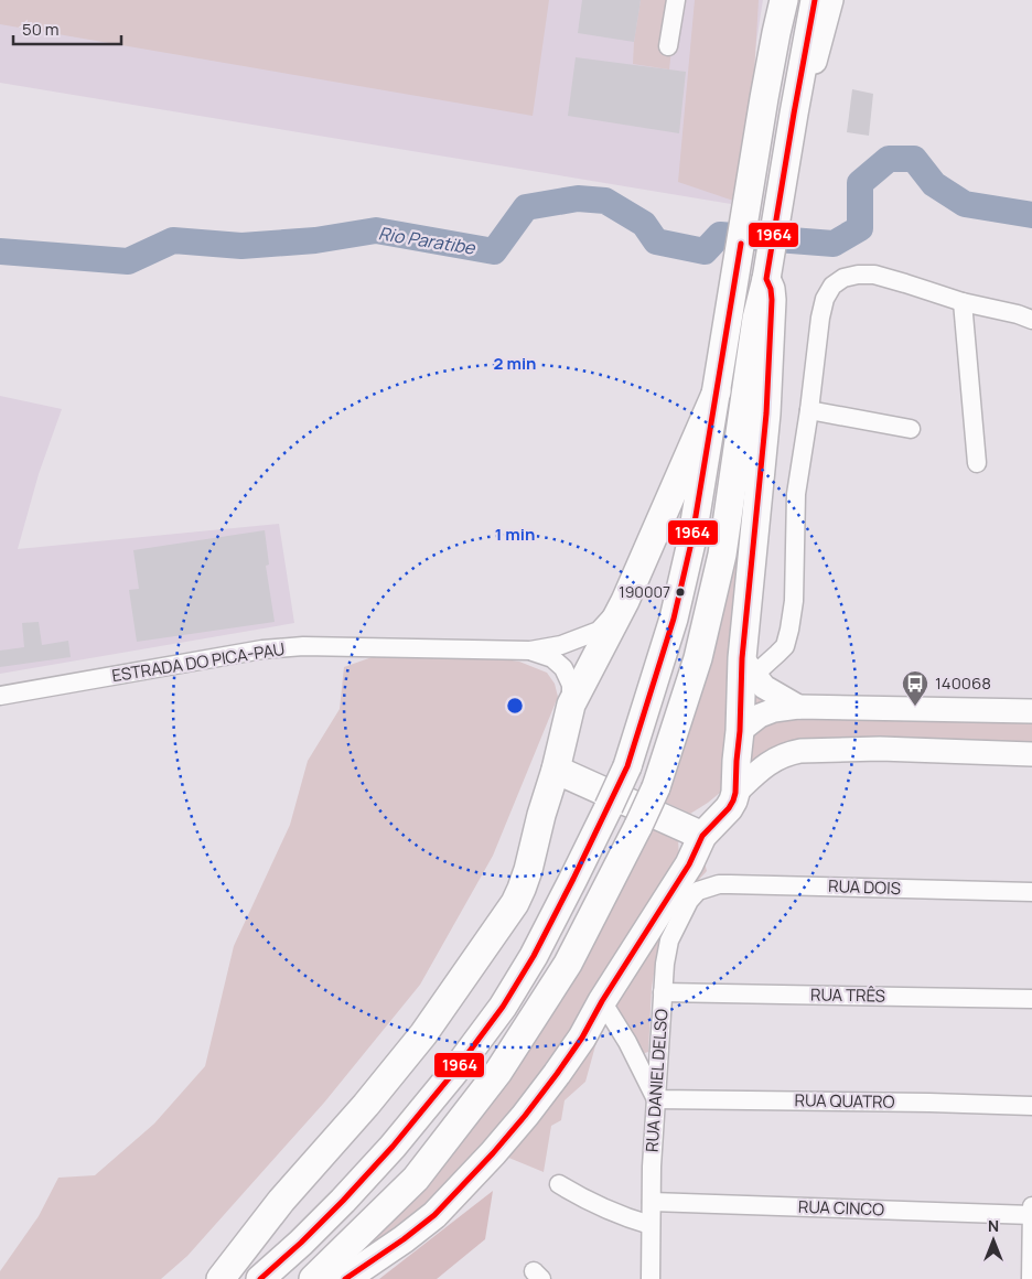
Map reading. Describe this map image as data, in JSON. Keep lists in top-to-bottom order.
{
  "streets": {
    "street": [
      "ESTRADA DO PICA-PAU",
      "RUA DOIS",
      "RUA TRÊS",
      "RUA DANIEL DELSO",
      "RUA QUATRO",
      "RUA CINCO"
    ]
  },
  "crossings": [
    ["RUA DOIS", "RUA DANIEL DELSO"],
    ["RUA TRÊS", "RUA DANIEL DELSO"],
    ["RUA DANIEL DELSO", "RUA QUATRO"],
    ["RUA DANIEL DELSO", "RUA CINCO"]
  ],
  "water": ["Rio Paratibe"],
  "places": {
    "other": ["190007"],
    "bus stop": ["140068"]
  },
  "lines": ["transit line 1964"],
  "scale_bar": "50 m",
  "north": "top",
  "rings": ["2 min", "1 min"]
}
